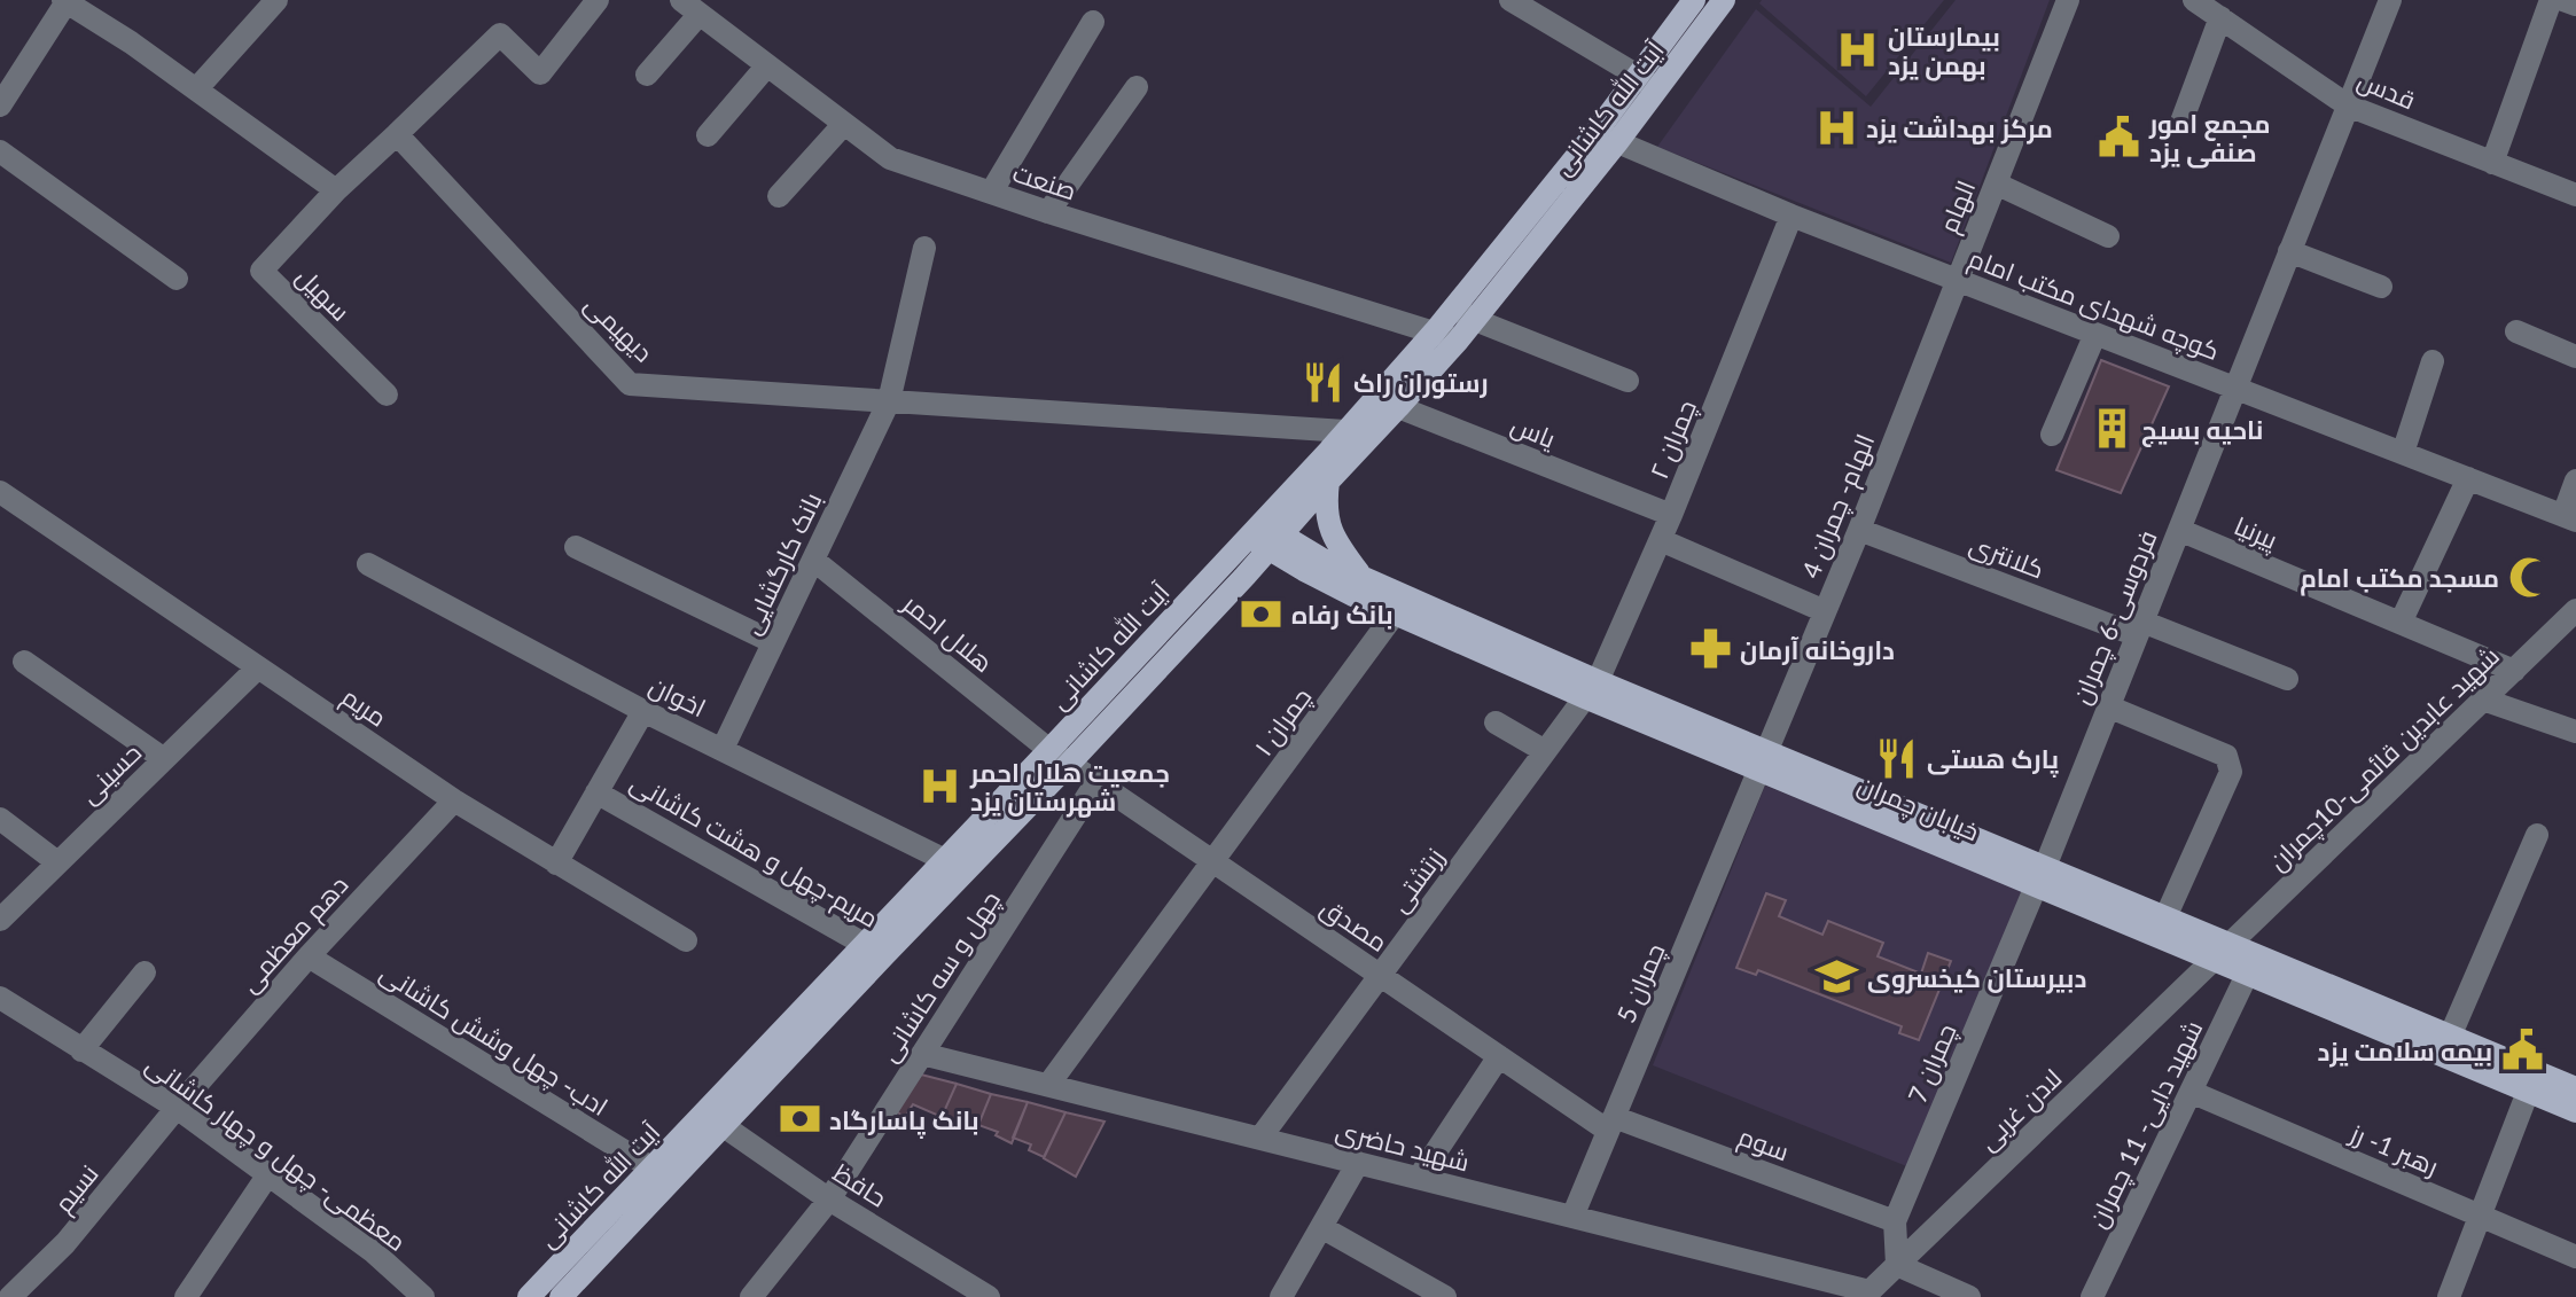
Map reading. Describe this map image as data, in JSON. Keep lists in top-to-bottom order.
{
  "streets": {
    "main road": ["آیت الله کاشانی", "خیابان چمران"],
    "street": [
      "قدس",
      "صنعت",
      "الهام",
      "سهیل",
      "کوچه شهدای مکتب امام",
      "دیهیمی",
      "یاس",
      "چمران ۲",
      "الهام- چمران 4",
      "پیرنیا",
      "کلانتری",
      "بانک کارگشایی",
      "فردوسی-6 چمران",
      "هلال احمر",
      "اخوان",
      "مریم",
      "چمران ۱",
      "شهید عابدین قائمی-10چمران",
      "حسینی",
      "مریم-چهل و هشت کاشانی",
      "زرتشتی",
      "مصدق",
      "دهم معظمی",
      "چهل و سه کاشانی",
      "چمران 5",
      "ادب- چهل وشش کاشانی",
      "چمران 7",
      "لادن غربی",
      "شهید دایی- 11 چمران",
      "سوم",
      "شهید حاضری",
      "رهبر 1- رز",
      "معظمی- چهل و چهار کاشانی",
      "حافظ",
      "نسیم"
    ]
  },
  "crossings": [
    ["قدس", "فردوسی-6 چمران"],
    ["آیت الله کاشانی", "صنعت"],
    ["آیت الله کاشانی", "کوچه شهدای مکتب امام"],
    ["آیت الله کاشانی", "دیهیمی"],
    ["آیت الله کاشانی", "یاس"],
    ["آیت الله کاشانی", "هلال احمر"],
    ["آیت الله کاشانی", "اخوان"],
    ["آیت الله کاشانی", "خیابان چمران"],
    ["آیت الله کاشانی", "مریم-چهل و هشت کاشانی"],
    ["آیت الله کاشانی", "مصدق"],
    ["آیت الله کاشانی", "ادب- چهل وشش کاشانی"],
    ["آیت الله کاشانی", "حافظ"],
    ["الهام", "کوچه شهدای مکتب امام"],
    ["الهام", "الهام- چمران 4"],
    ["کوچه شهدای مکتب امام", "چمران ۲"],
    ["کوچه شهدای مکتب امام", "الهام- چمران 4"],
    ["کوچه شهدای مکتب امام", "فردوسی-6 چمران"],
    ["دیهیمی", "بانک کارگشایی"],
    ["یاس", "چمران ۲"],
    ["چمران ۲", "خیابان چمران"],
    ["چمران ۲", "زرتشتی"],
    ["الهام- چمران 4", "کلانتری"],
    ["الهام- چمران 4", "خیابان چمران"],
    ["الهام- چمران 4", "چمران 5"],
    ["پیرنیا", "فردوسی-6 چمران"],
    ["پیرنیا", "شهید عابدین قائمی-10چمران"],
    ["کلانتری", "فردوسی-6 چمران"],
    ["بانک کارگشایی", "هلال احمر"],
    ["بانک کارگشایی", "اخوان"],
    ["فردوسی-6 چمران", "خیابان چمران"],
    ["فردوسی-6 چمران", "چمران 7"],
    ["هلال احمر", "مصدق"],
    ["مریم", "حسینی"],
    ["مریم", "دهم معظمی"],
    ["چمران ۱", "خیابان چمران"],
    ["چمران ۱", "مصدق"],
    ["شهید عابدین قائمی-10چمران", "خیابان چمران"],
    ["شهید عابدین قائمی-10چمران", "لادن غربی"],
    ["خیابان چمران", "زرتشتی"],
    ["خیابان چمران", "چمران 5"],
    ["خیابان چمران", "چمران 7"],
    ["خیابان چمران", "لادن غربی"],
    ["خیابان چمران", "شهید دایی- 11 چمران"],
    ["زرتشتی", "مصدق"],
    ["زرتشتی", "شهید حاضری"],
    ["مصدق", "چهل و سه کاشانی"],
    ["مصدق", "چمران 5"],
    ["مصدق", "سوم"],
    ["دهم معظمی", "ادب- چهل وشش کاشانی"],
    ["دهم معظمی", "معظمی- چهل و چهار کاشانی"],
    ["دهم معظمی", "نسیم"],
    ["چهل و سه کاشانی", "شهید حاضری"],
    ["چهل و سه کاشانی", "حافظ"],
    ["چمران 5", "سوم"],
    ["چمران 5", "شهید حاضری"],
    ["چمران 7", "لادن غربی"],
    ["چمران 7", "سوم"],
    ["لادن غربی", "شهید حاضری"],
    ["شهید دایی- 11 چمران", "رهبر 1- رز"],
    ["معظمی- چهل و چهار کاشانی", "نسیم"]
  ],
  "places": {
    "hospital": ["بیمارستان بهمن یزد", "مرکز بهداشت یزد", "جمعیت هلال احمر شهرستان یزد"],
    "public building": ["مجمع امور صنفی یزد", "بيمه سلامت يزد"],
    "restaurant": ["رستوران راک", "پارک هستی"],
    "building": ["ناحیه بسیج"],
    "mosque": ["مسجد مکتب امام"],
    "bank": ["بانک رفاه", "بانک پاسارگاد"],
    "pharmacy": ["داروخانه آرمان"],
    "school or university": ["دبیرستان کیخسروی"]
  }
}
